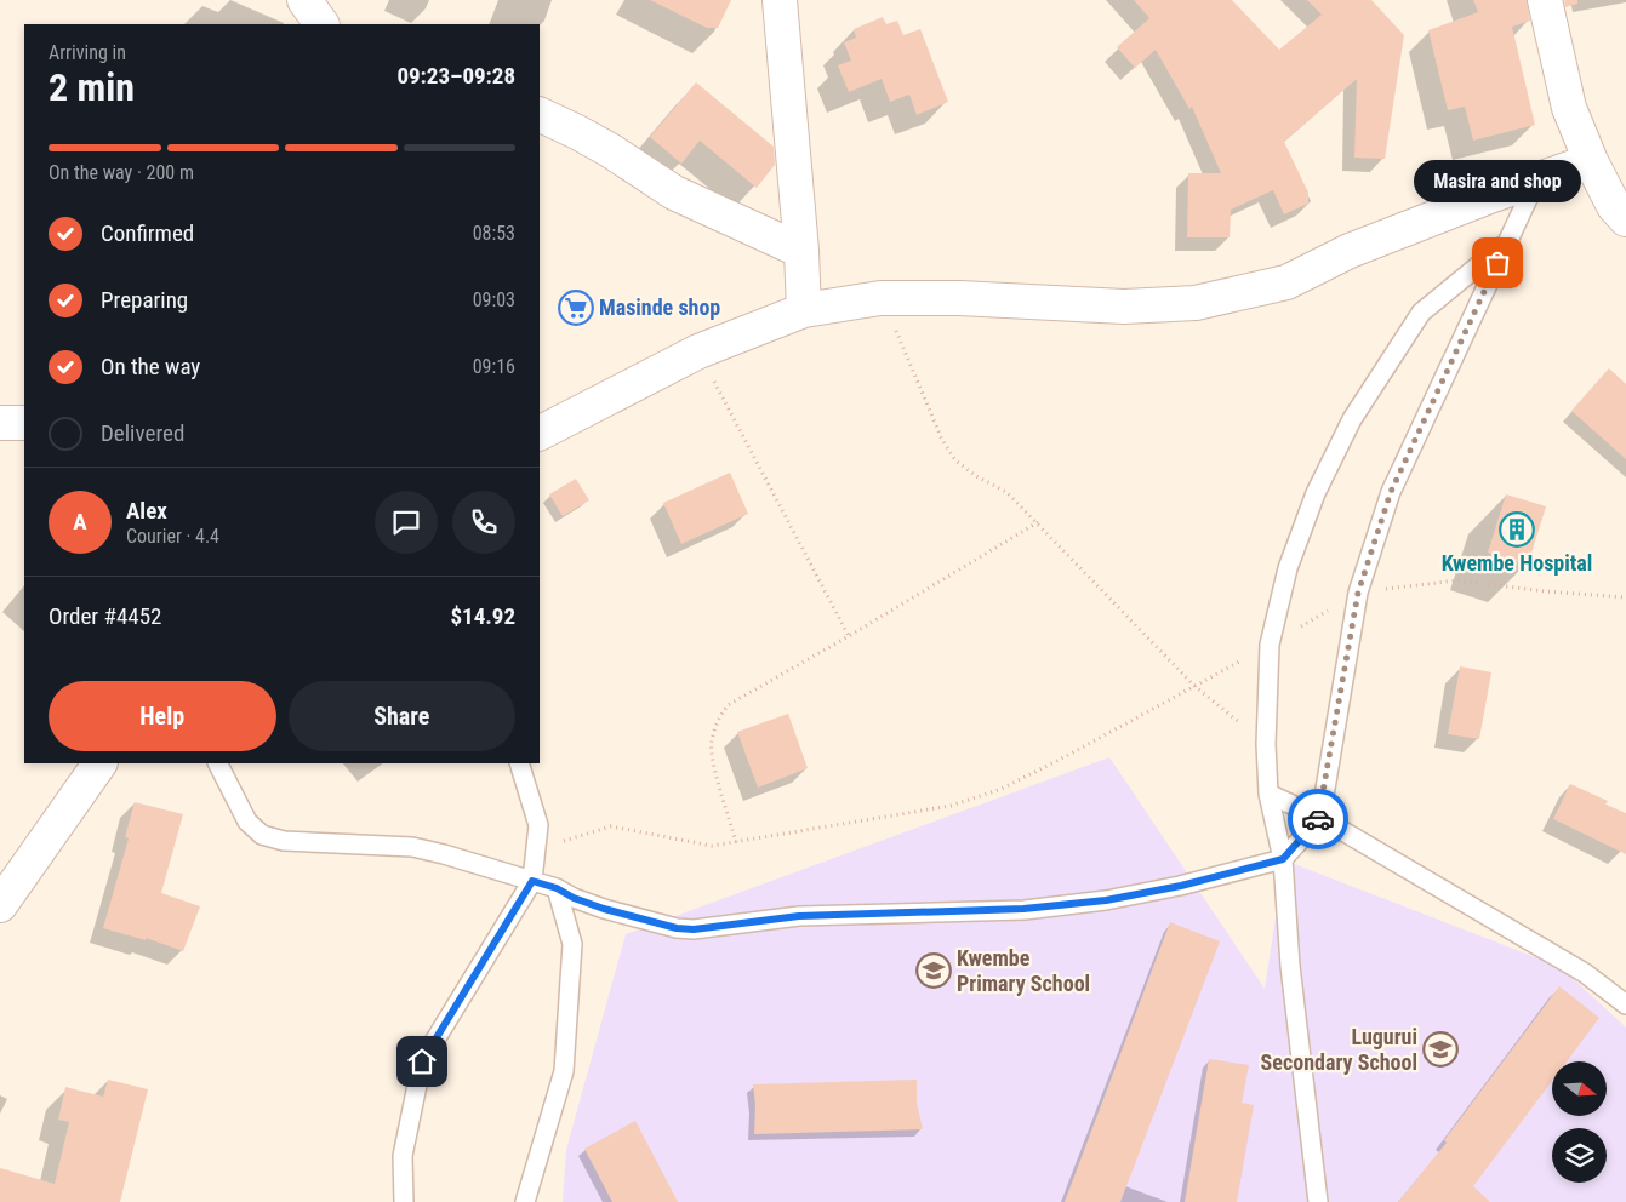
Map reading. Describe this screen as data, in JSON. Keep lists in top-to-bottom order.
{
  "places": {
    "other": ["Masira and shop"],
    "supermarket": ["Masinde shop"],
    "building": ["Kwembe Hospital"],
    "school or university": ["Kwembe Primary School", "Lugurui Secondary School"]
  },
  "north": "right",
  "page": {
    "heading": ["2 min", "Arriving in", "09:23–09:28"],
    "panel": [
      "Alex",
      "Courier · 4.4",
      "Order #4452",
      "$14.92"
    ],
    "bar": "On the way · 200 m",
    "bubble": "Masira and shop",
    "list": [
      ["Confirmed", "08:53"],
      ["Preparing", "09:03"],
      ["On the way", "09:16"],
      "Delivered"
    ],
    "round": "A",
    "buttons": ["Help", "Share"]
  }
}
